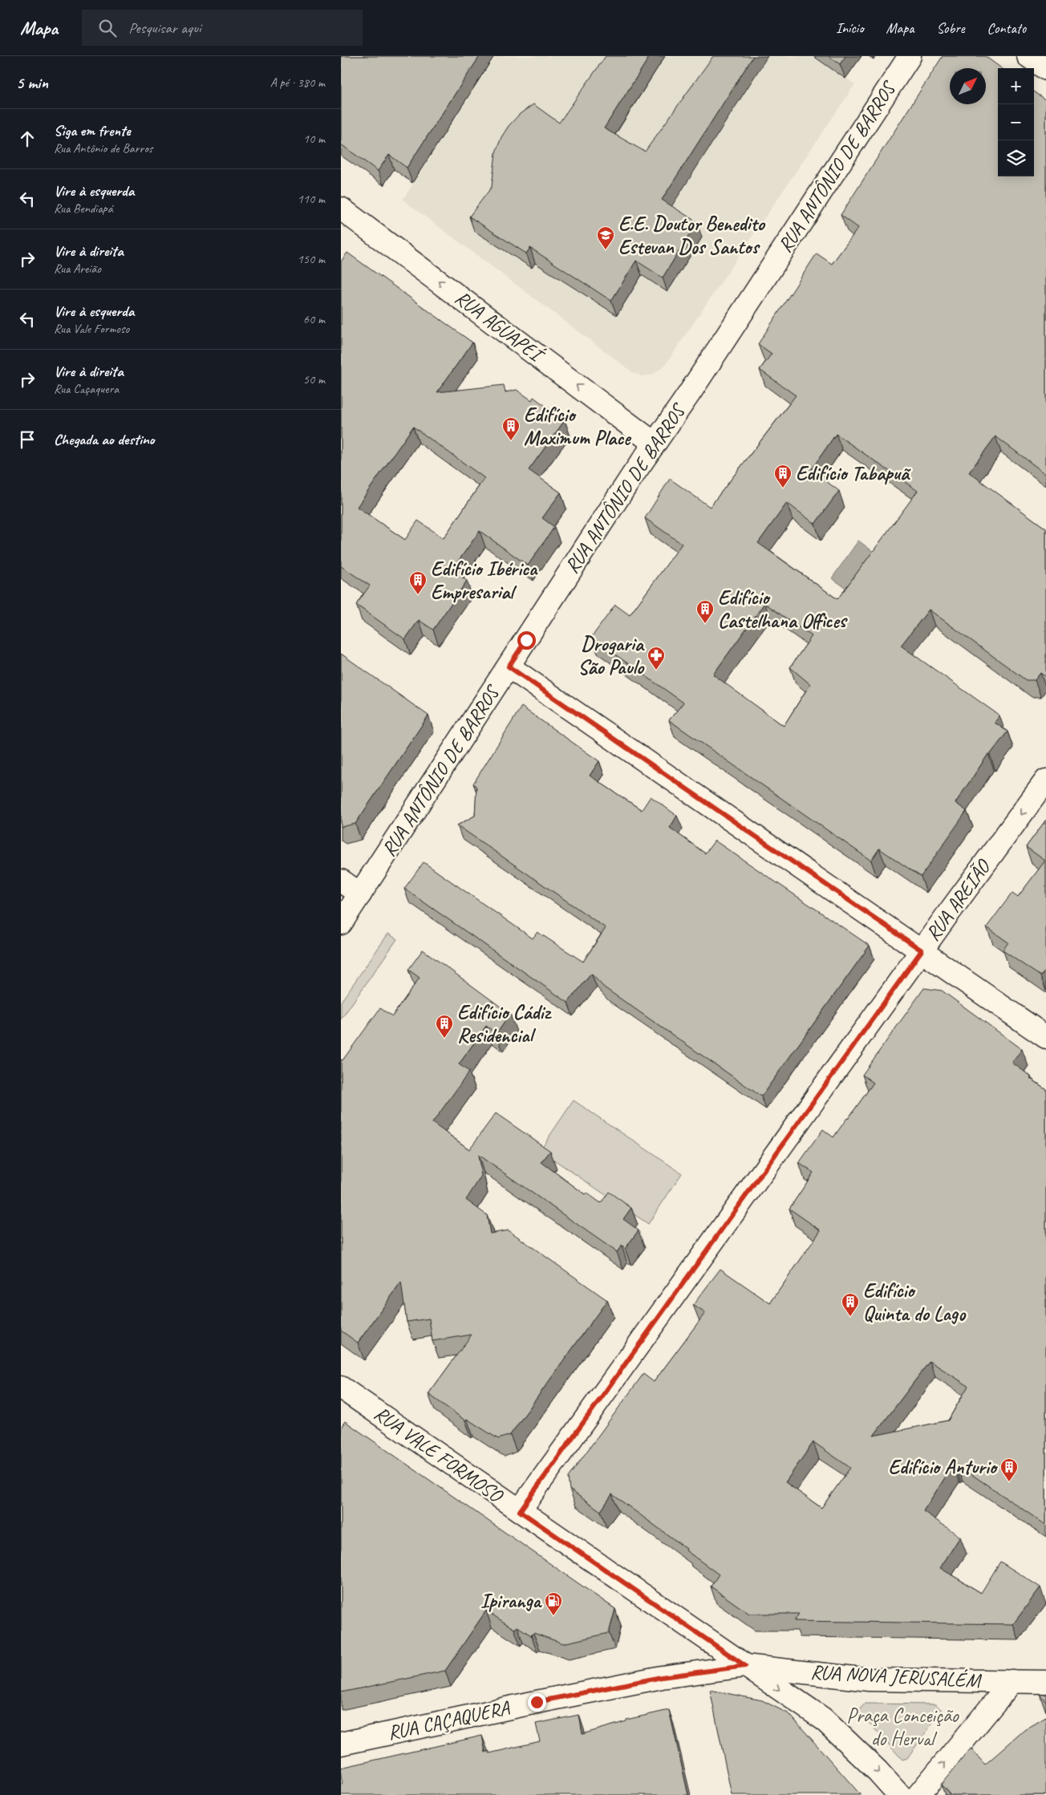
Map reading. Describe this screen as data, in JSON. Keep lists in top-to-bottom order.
{
  "streets": {
    "street": [
      "RUA ANTÔNIO DE BARROS",
      "RUA AGUAPEÍ",
      "RUA AREIÃO",
      "RUA VALE FORMOSO",
      "RUA NOVA JERUSALÉM",
      "RUA CAÇAQUERA"
    ]
  },
  "crossings": [
    ["RUA ANTÔNIO DE BARROS", "RUA AGUAPEÍ"],
    ["RUA AREIÃO", "RUA VALE FORMOSO"],
    ["RUA VALE FORMOSO", "RUA NOVA JERUSALÉM"],
    ["RUA VALE FORMOSO", "RUA CAÇAQUERA"],
    ["RUA NOVA JERUSALÉM", "RUA CAÇAQUERA"]
  ],
  "one_way": ["RUA AGUAPEÍ"],
  "parks": ["Praça Conceição do Herval"],
  "places": {
    "school or university": ["E.E. Doutor Benedito Estevan Dos Santos"],
    "building": [
      "Edifício Maximum Place",
      "Edifício Tabapuã",
      "Edifício Ibérica Empresarial",
      "Edifício Castelhana Offices",
      "Edifício Cádiz Residencial",
      "Edifício Quinta do Lago",
      "Edifício Anturio"
    ],
    "pharmacy": ["Drogaria São Paulo"],
    "fuel station": ["Ipiranga"]
  },
  "north": "top right",
  "page": {
    "header": "Mapa",
    "search": "Pesquisar aqui",
    "nav": [
      "Início",
      "Mapa",
      "Sobre",
      "Contato"
    ],
    "heading": ["5 min", "A pé · 380 m"],
    "map_buttons": ["+", "−"],
    "list": [
      ["Siga em frente", "Rua Antônio de Barros", "10 m"],
      ["Vire à esquerda", "Rua Bendiapá", "110 m"],
      ["Vire à direita", "Rua Areião", "150 m"],
      ["Vire à esquerda", "Rua Vale Formoso", "60 m"],
      ["Vire à direita", "Rua Caçaquera", "50 m"],
      "Chegada ao destino"
    ]
  }
}
